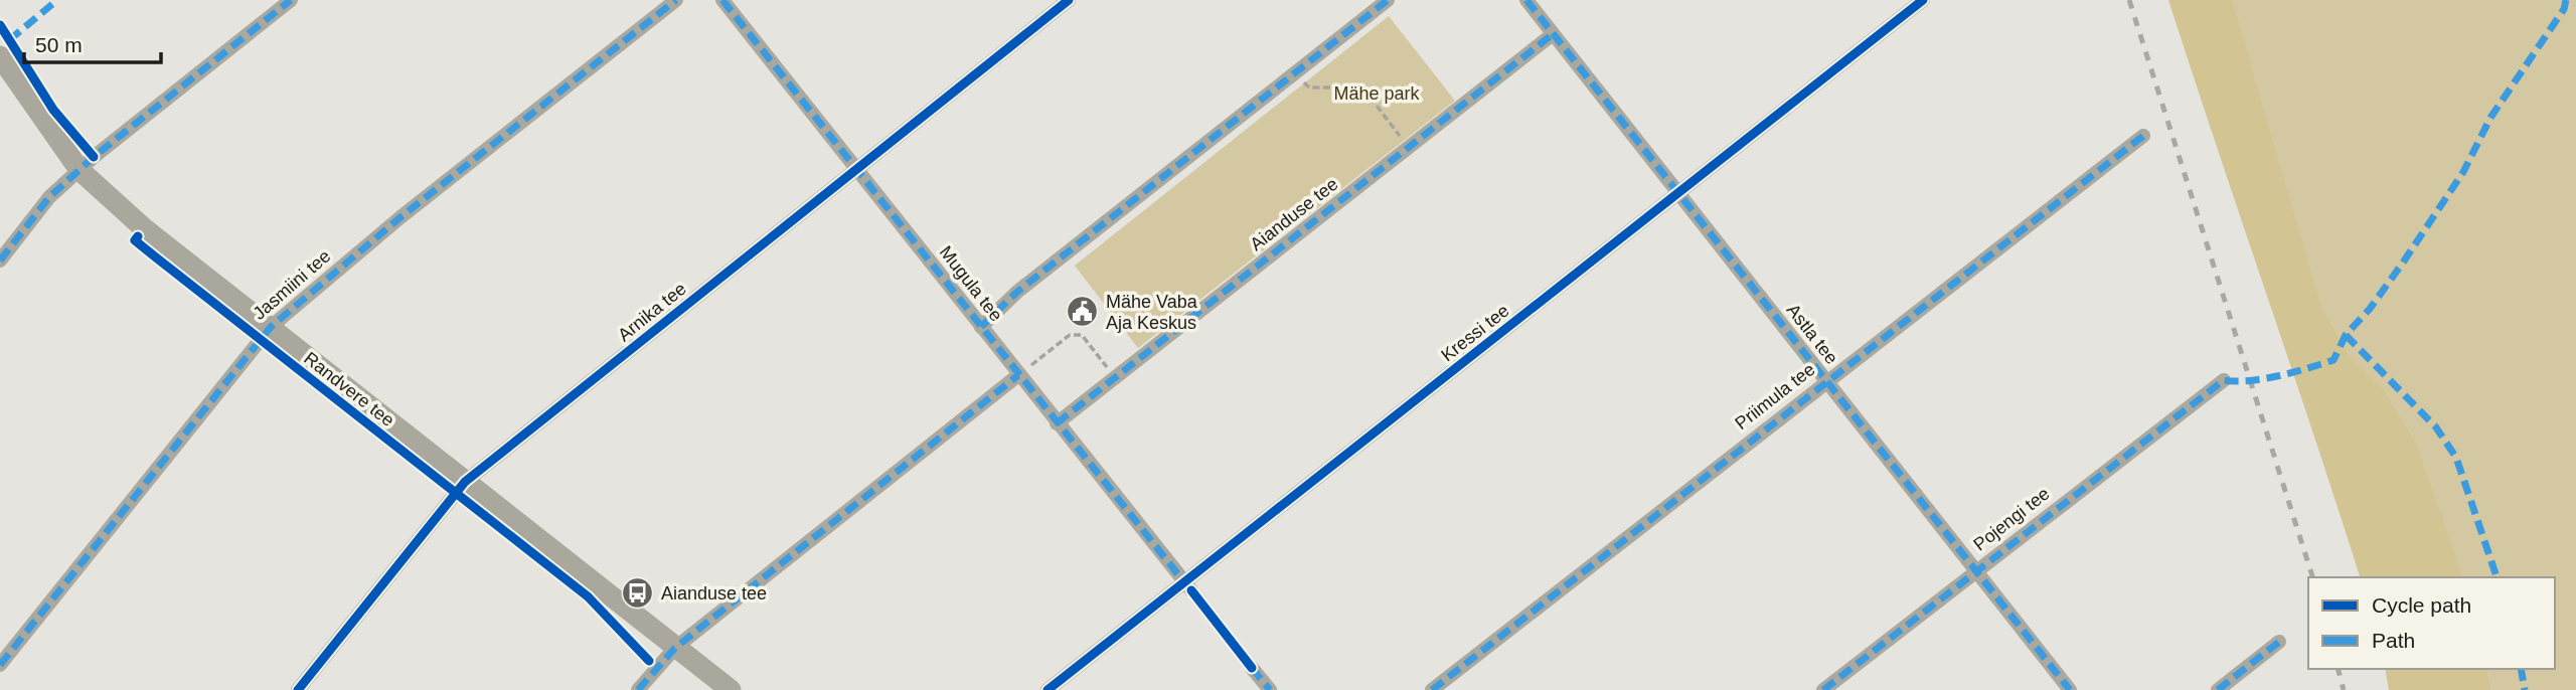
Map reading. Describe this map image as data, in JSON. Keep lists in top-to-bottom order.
{
  "streets": {
    "main road": ["Randvere tee"],
    "street": [
      "Aianduse tee",
      "Mugula tee",
      "Jasmiini tee",
      "Arnika tee",
      "Kressi tee",
      "Astla tee",
      "Priimula tee",
      "Pojengi tee"
    ]
  },
  "crossings": [
    ["Aianduse tee", "Mugula tee"],
    ["Aianduse tee", "Astla tee"],
    ["Mugula tee", "Arnika tee"],
    ["Mugula tee", "Kressi tee"],
    ["Jasmiini tee", "Randvere tee"],
    ["Arnika tee", "Randvere tee"],
    ["Kressi tee", "Astla tee"],
    ["Astla tee", "Priimula tee"],
    ["Astla tee", "Pojengi tee"]
  ],
  "parks": ["Mähe park"],
  "places": {
    "public building": ["Mähe Vaba Aja Keskus"],
    "bus stop": ["Aianduse tee"]
  },
  "legend": ["Cycle path", "Path"],
  "scale_bar": "50 m"
}
